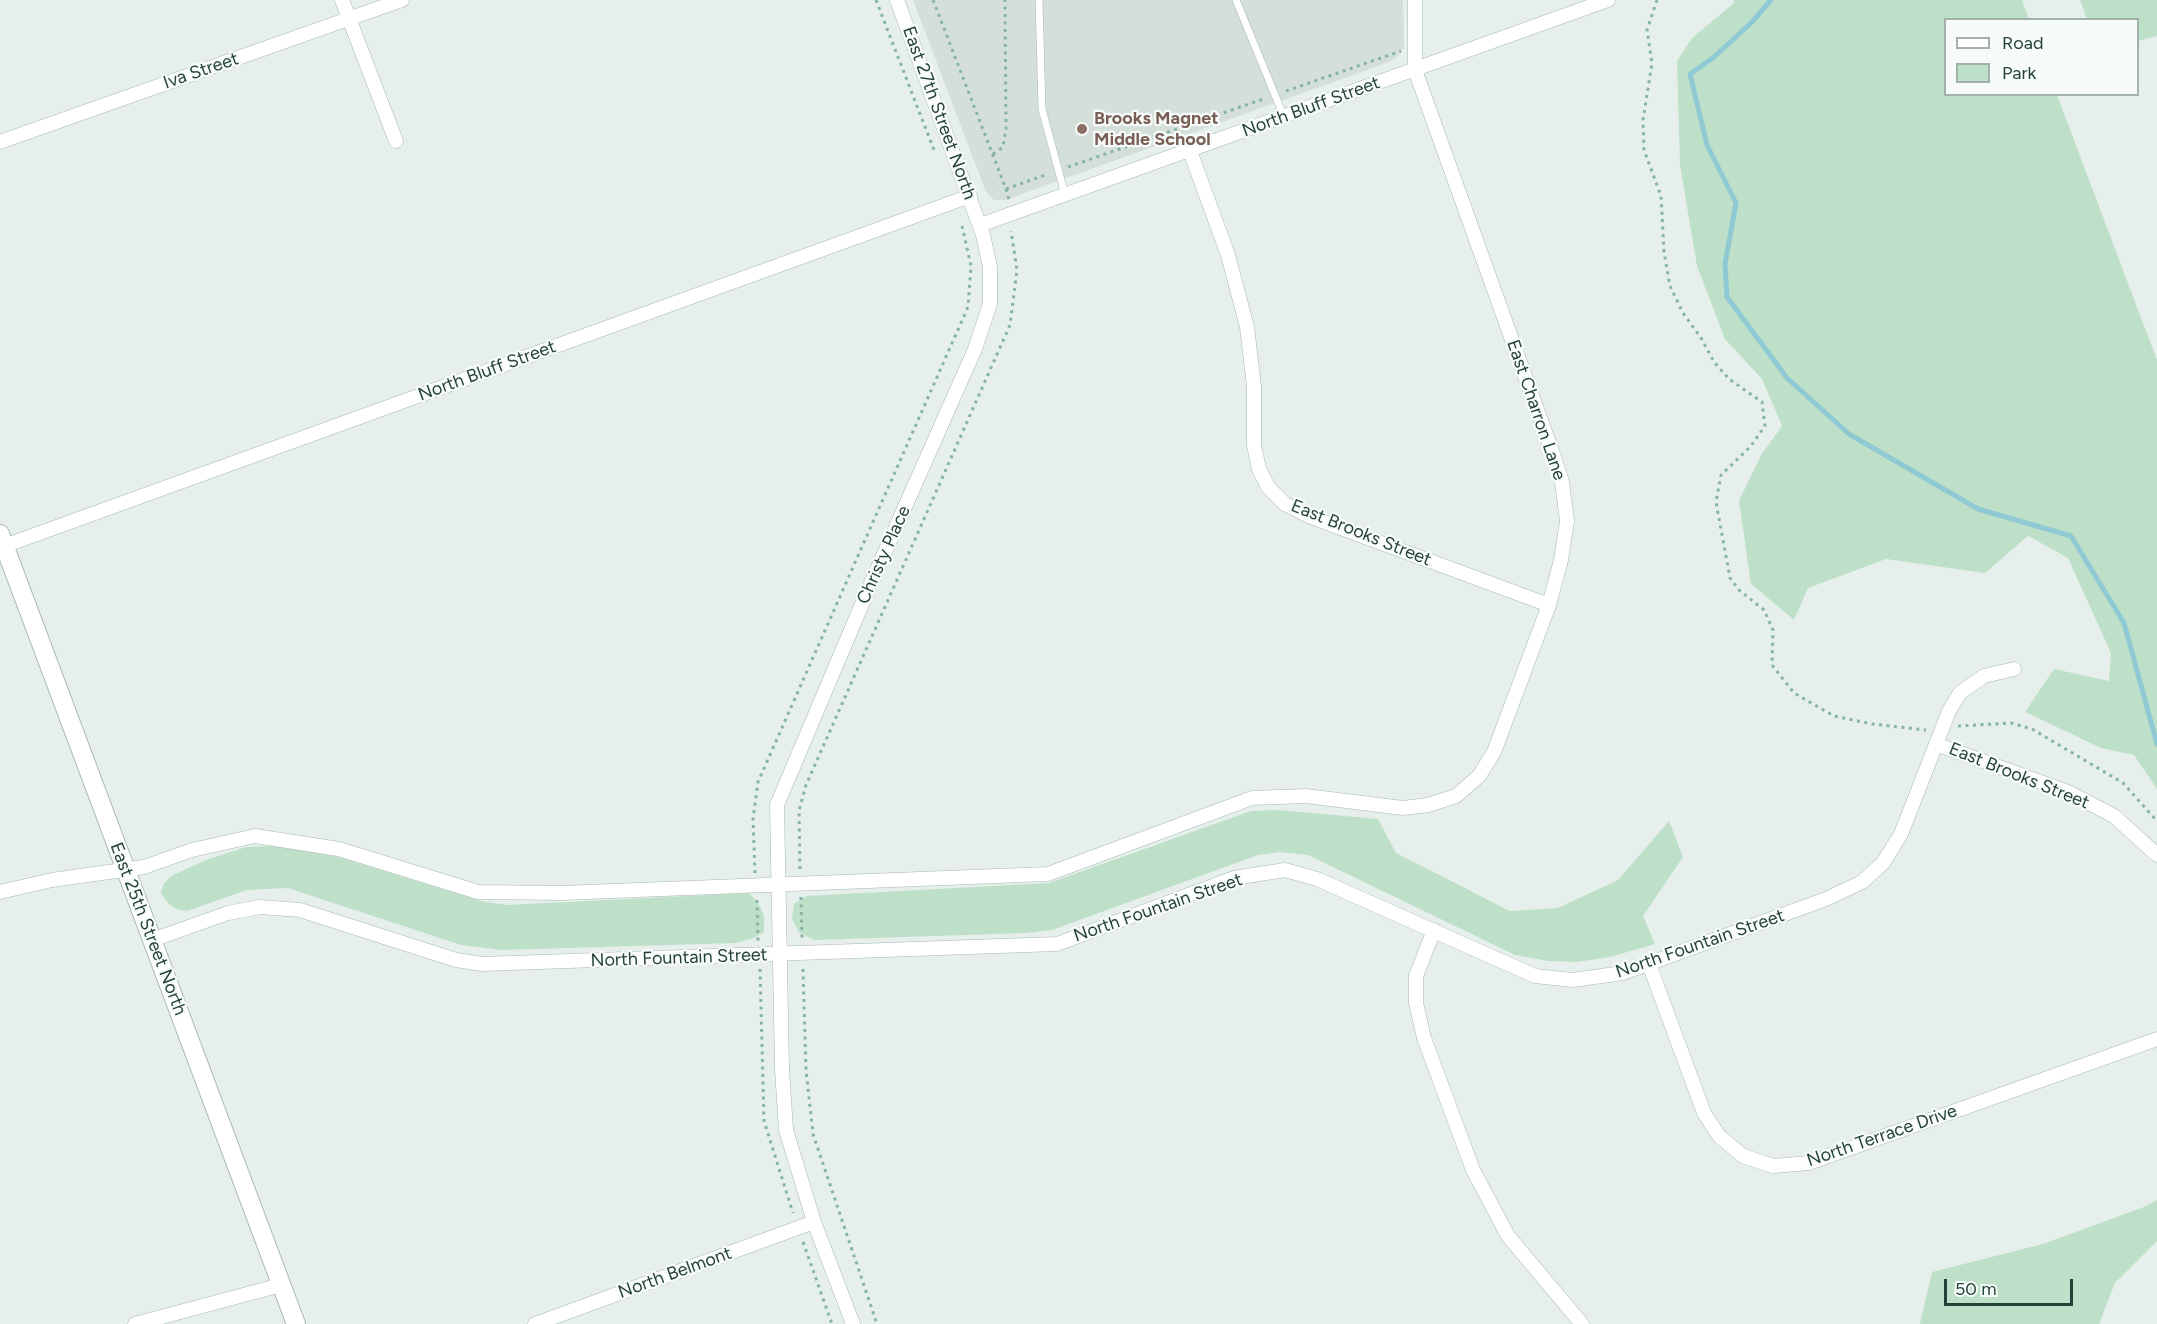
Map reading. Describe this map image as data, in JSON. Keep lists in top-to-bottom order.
{
  "streets": {
    "street": [
      "Iva Street",
      "North Bluff Street",
      "East 27th Street North",
      "East Charron Lane",
      "East Brooks Street",
      "Christy Place",
      "North Fountain Street",
      "East 25th Street North",
      "North Terrace Drive",
      "North Belmont"
    ]
  },
  "crossings": [
    ["North Bluff Street", "East 27th Street North"],
    ["North Bluff Street", "East Charron Lane"],
    ["North Bluff Street", "East Brooks Street"],
    ["North Bluff Street", "Christy Place"],
    ["North Bluff Street", "East 25th Street North"],
    ["East 27th Street North", "Christy Place"],
    ["East Charron Lane", "East Brooks Street"],
    ["East Brooks Street", "North Fountain Street"],
    ["Christy Place", "North Fountain Street"],
    ["Christy Place", "North Belmont"],
    ["North Fountain Street", "East 25th Street North"],
    ["North Fountain Street", "North Terrace Drive"]
  ],
  "places": ["Brooks Magnet Middle School"],
  "legend": ["Road", "Park"],
  "scale_bar": "50 m"
}
